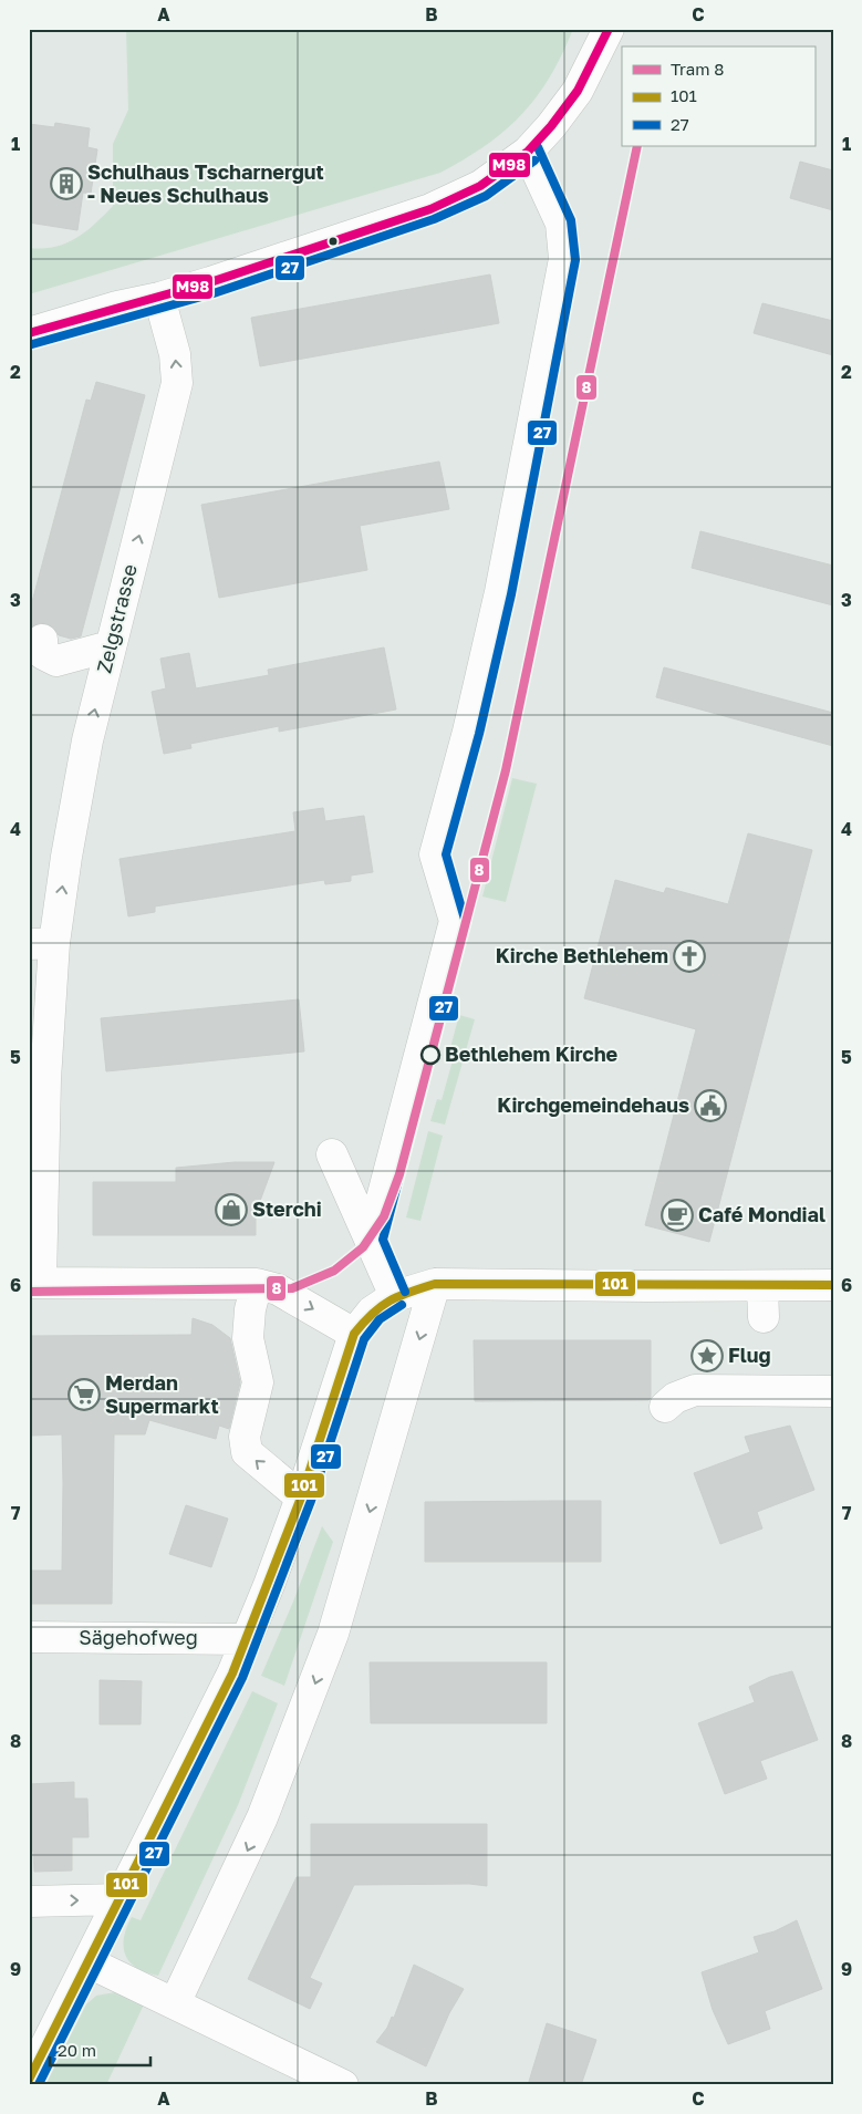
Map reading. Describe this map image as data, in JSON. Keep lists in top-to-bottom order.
{
  "streets": {
    "street": ["Zelgstrasse", "Sägehofweg"]
  },
  "one_way": ["Zelgstrasse"],
  "places": {
    "building": ["Schulhaus Tscharnergut - Neues Schulhaus"],
    "church": ["Kirche Bethlehem"],
    "other": ["Bethlehem Kirche"],
    "public building": ["Kirchgemeindehaus"],
    "shop": ["Sterchi"],
    "cafe": ["Café Mondial"],
    "place": ["Flug"],
    "supermarket": ["Merdan Supermarkt"]
  },
  "lines": [
    "transit line M98",
    "tram line 8",
    "transit line 27",
    "transit line 101"
  ],
  "legend": ["Tram 8", "101", "27"],
  "scale_bar": "20 m",
  "grid": {
    "columns": ["A", "B", "C"],
    "rows": [
      "1",
      "2",
      "3",
      "4",
      "5",
      "6",
      "7",
      "8",
      "9"
    ]
  }
}
